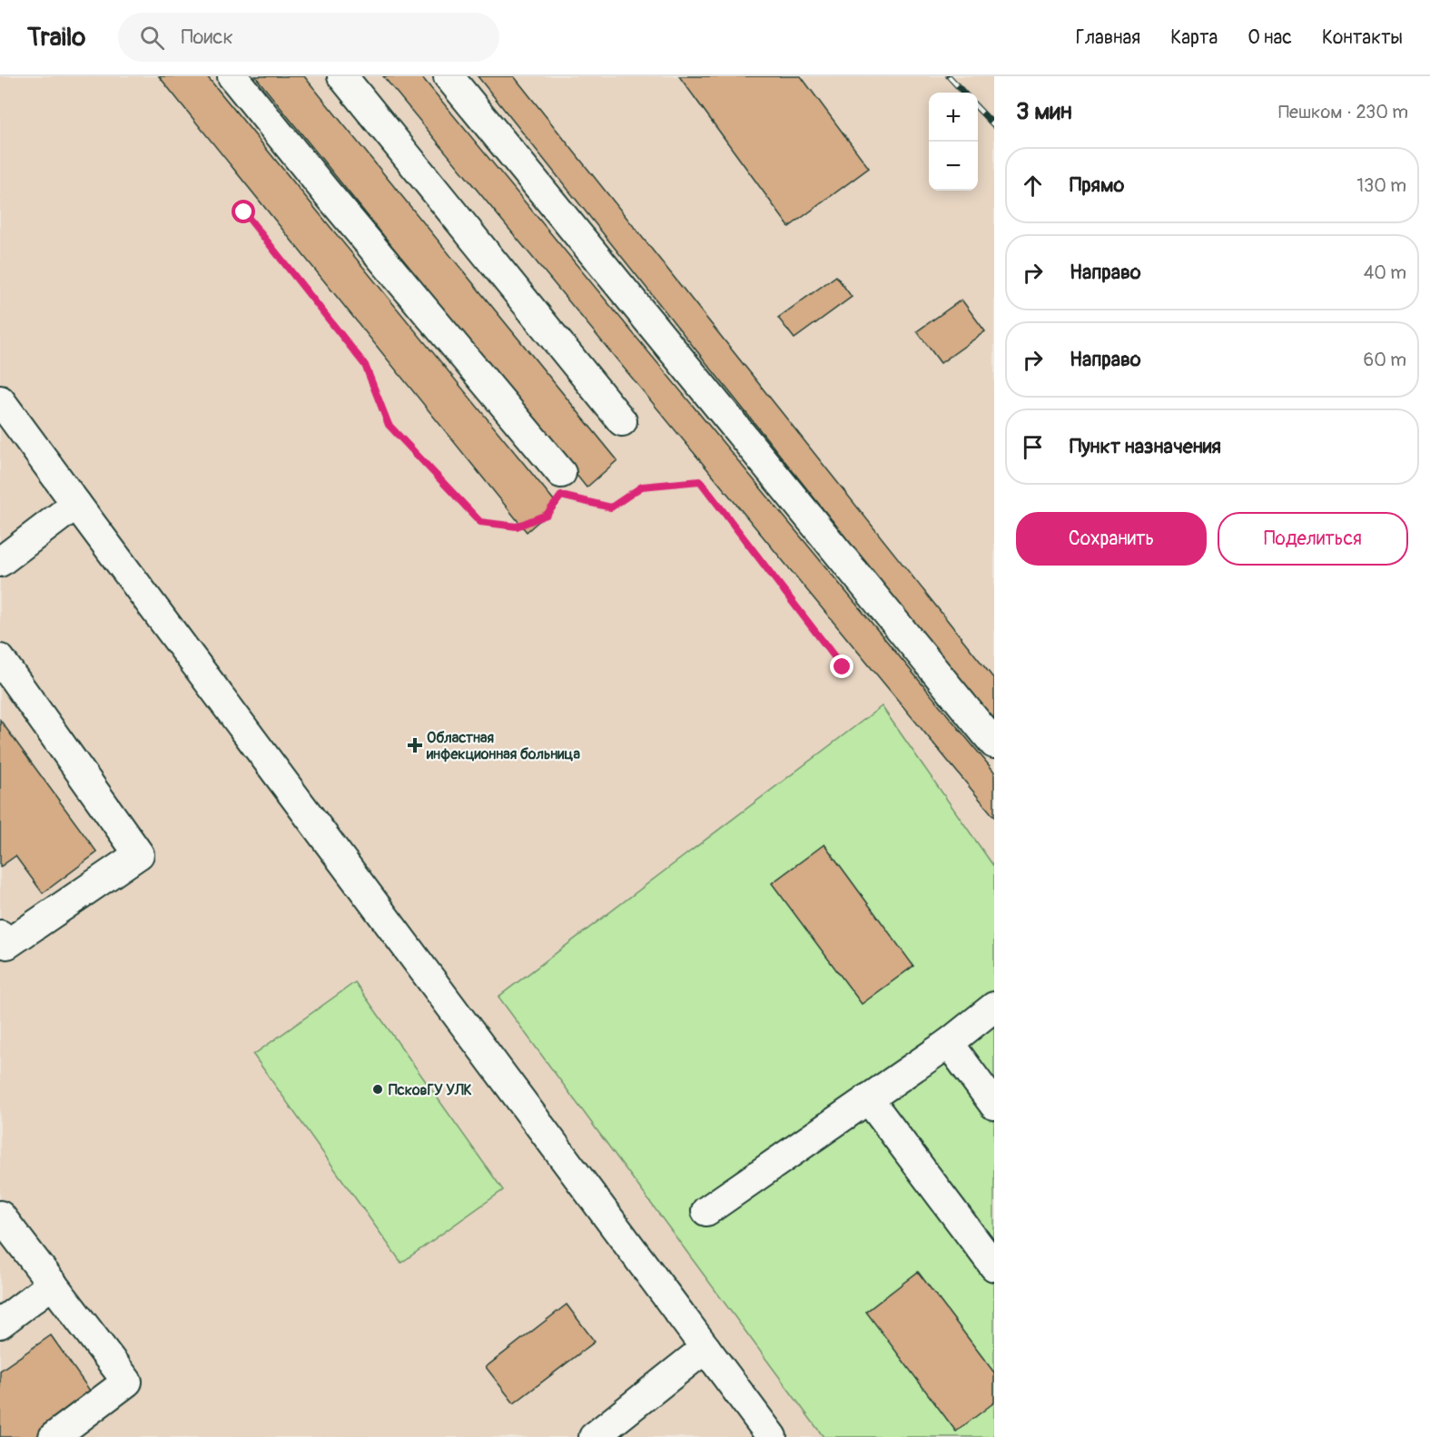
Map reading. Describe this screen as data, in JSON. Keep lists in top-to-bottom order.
{
  "places": {
    "health": ["Областная инфекционная больница"],
    "other": ["ПсковГУ УЛК"]
  },
  "page": {
    "header": "Trailo",
    "search": "Поиск",
    "nav": [
      "Главная",
      "Карта",
      "О нас",
      "Контакты"
    ],
    "heading": ["3 мин", "Пешком · 230 m"],
    "map_buttons": ["+", "−"],
    "list": [
      ["Прямо", "130 m"],
      ["Направо", "40 m"],
      ["Направо", "60 m"],
      "Пункт назначения"
    ],
    "buttons": ["Сохранить", "Поделиться"]
  }
}
